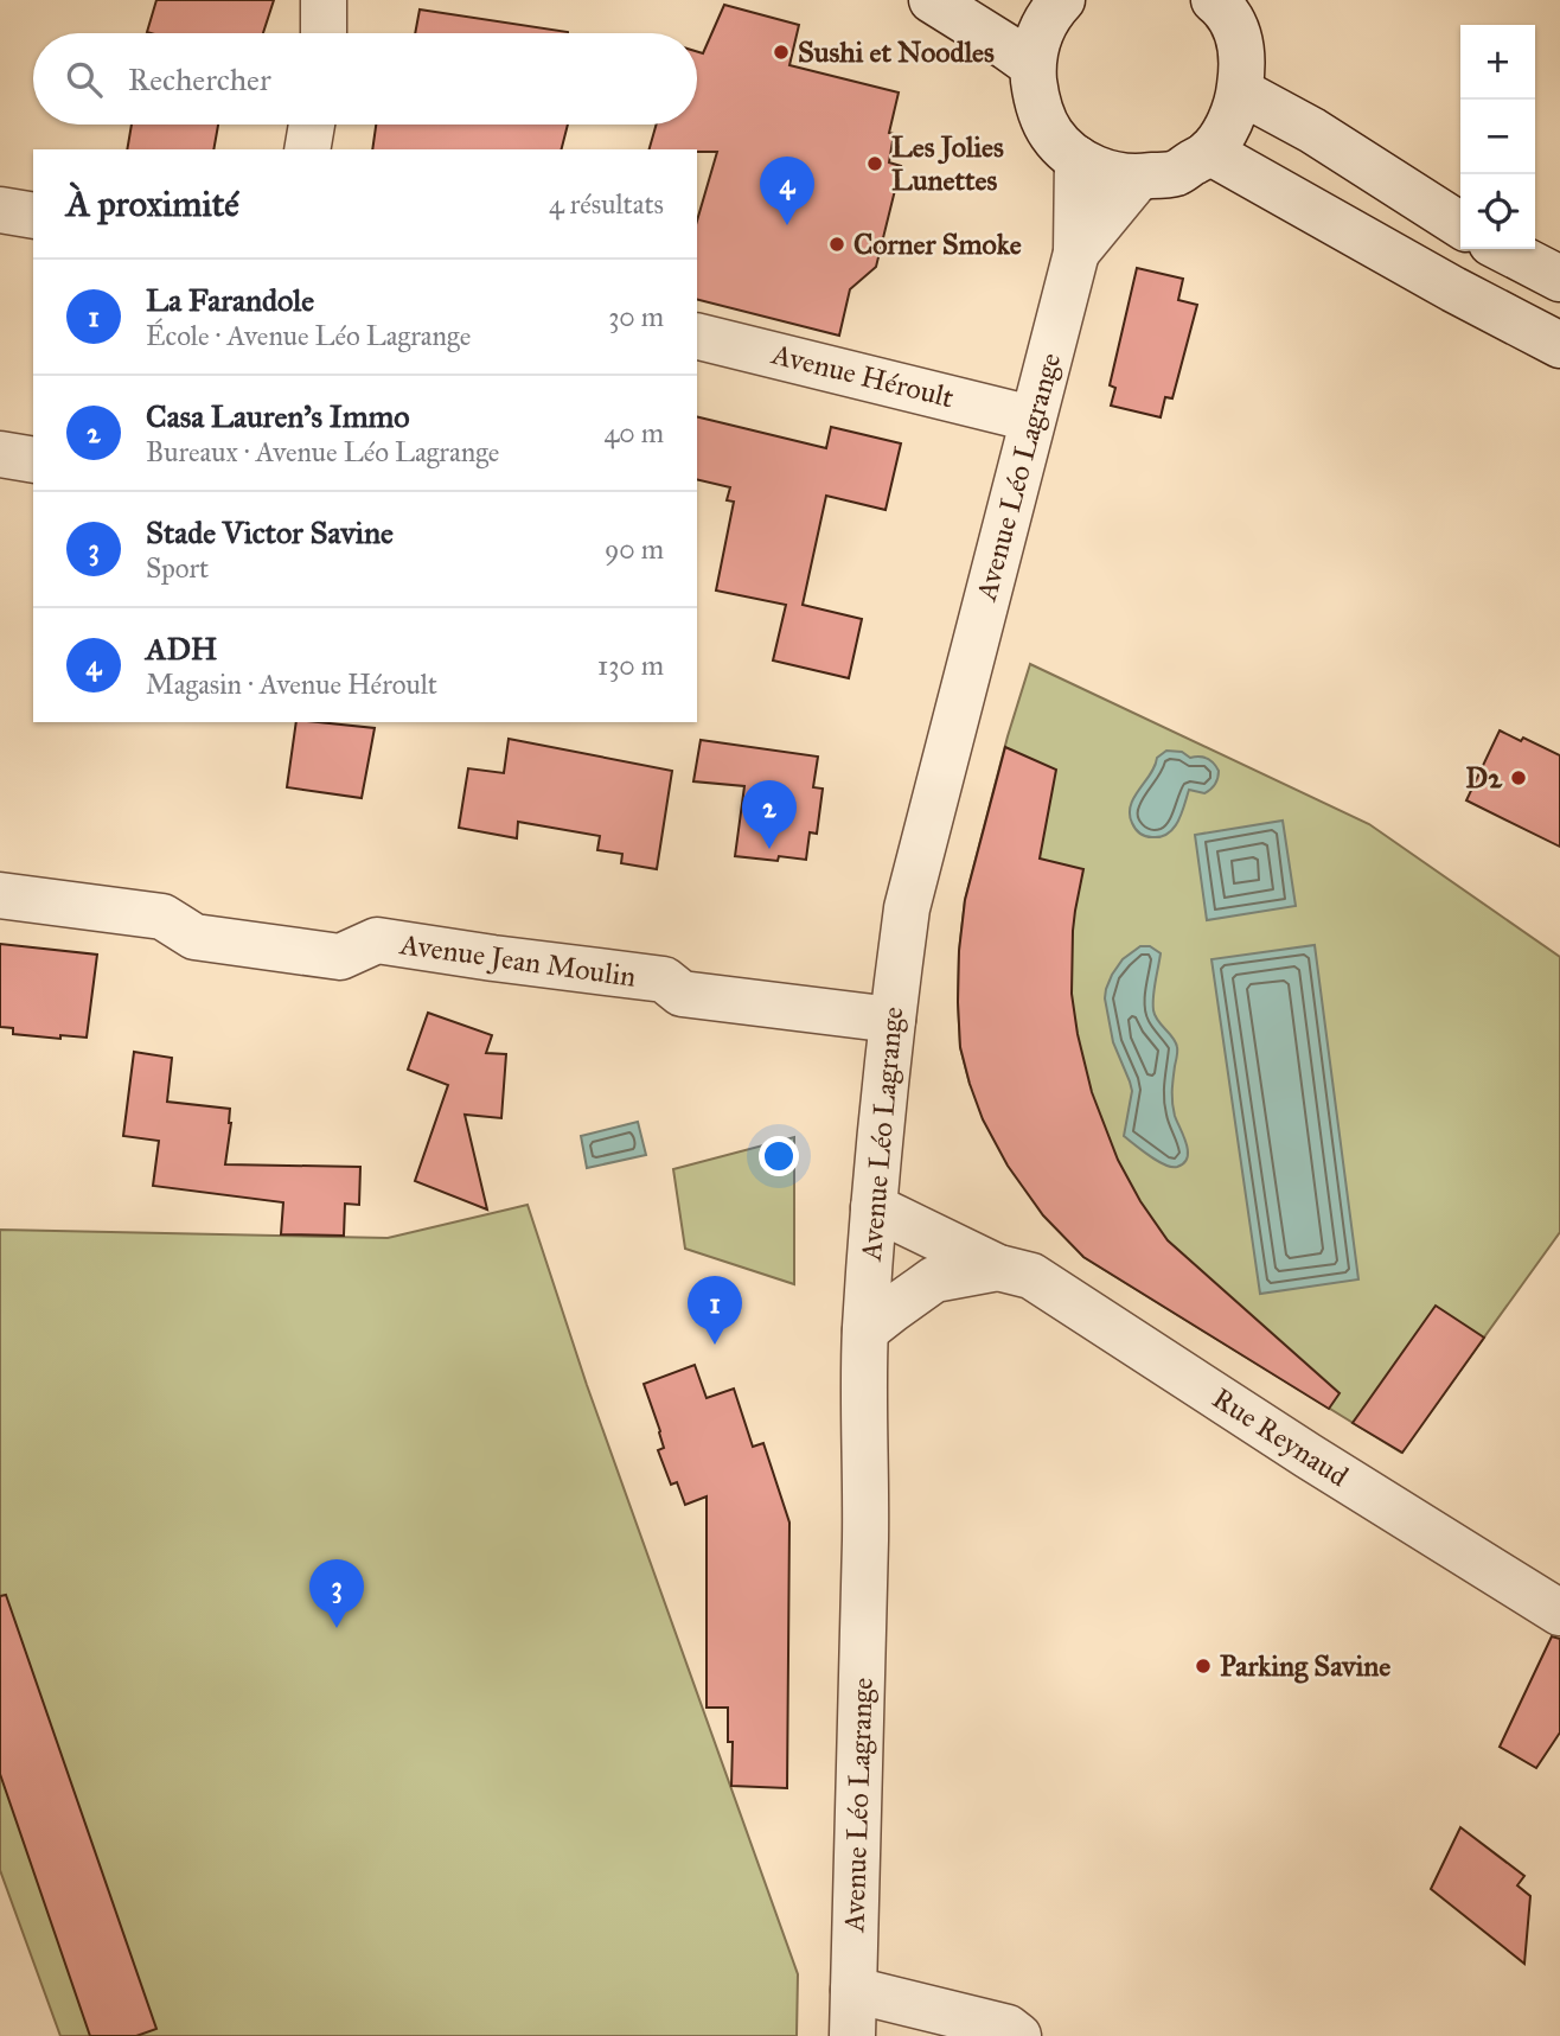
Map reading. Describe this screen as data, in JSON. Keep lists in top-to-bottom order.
{
  "streets": {
    "street": [
      "Avenue Héroult",
      "Avenue Léo Lagrange",
      "Avenue Jean Moulin",
      "Rue Reynaud"
    ]
  },
  "crossings": [
    ["Avenue Héroult", "Avenue Léo Lagrange"],
    ["Avenue Léo Lagrange", "Avenue Jean Moulin"],
    ["Avenue Léo Lagrange", "Rue Reynaud"]
  ],
  "places": [
    "Sushi et Noodles",
    "Les Jolies Lunettes",
    "Corner Smoke",
    "D2",
    "Parking Savine"
  ],
  "page": {
    "map_buttons": ["+", "−"],
    "search": "Rechercher",
    "heading": ["À proximité", "4 résultats"],
    "pins": [
      "4",
      "2",
      "1",
      "3"
    ],
    "list": [
      {
        "mark": "1",
        "name": "La Farandole",
        "note": "École · Avenue Léo Lagrange",
        "value": "30 m"
      },
      {
        "mark": "2",
        "name": "Casa Lauren's Immo",
        "note": "Bureaux · Avenue Léo Lagrange",
        "value": "40 m"
      },
      {
        "mark": "3",
        "name": "Stade Victor Savine",
        "note": "Sport",
        "value": "90 m"
      },
      {
        "mark": "4",
        "name": "ADH",
        "note": "Magasin · Avenue Héroult",
        "value": "130 m"
      }
    ]
  }
}
